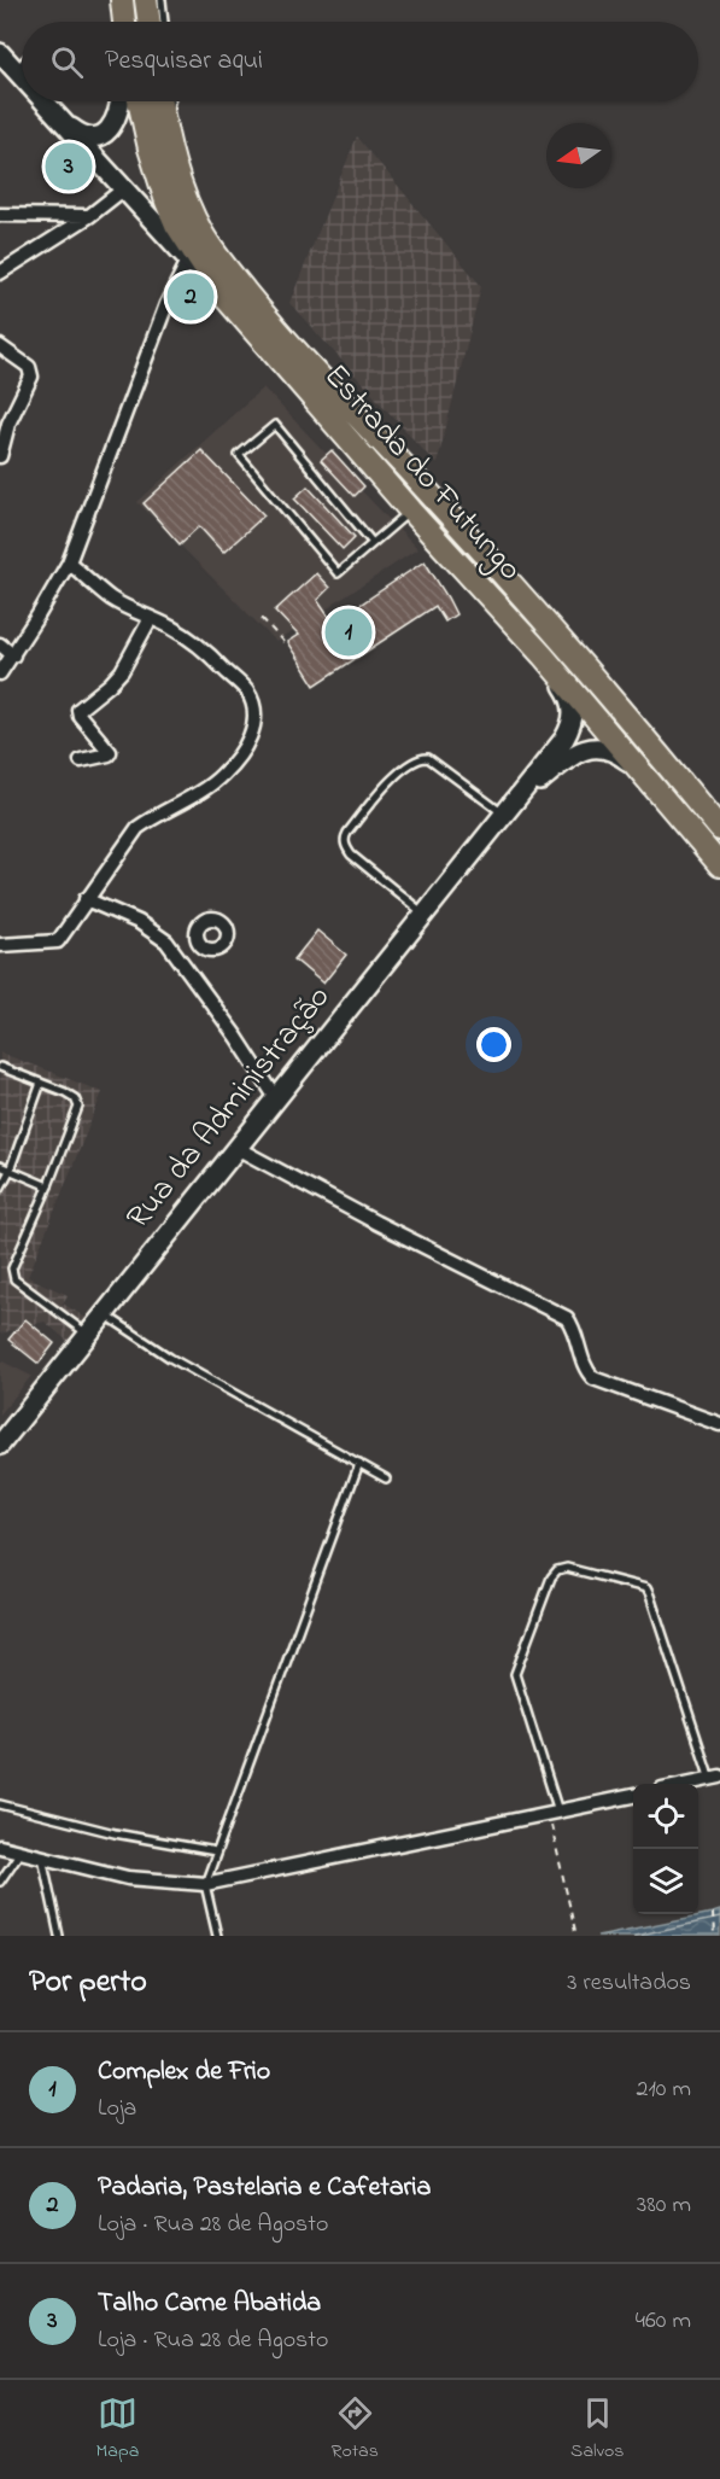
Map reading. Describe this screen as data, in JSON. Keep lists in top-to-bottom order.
{
  "streets": {
    "highway": ["Estrada do Futungo"],
    "street": ["Rua da Administração"]
  },
  "north": "left",
  "page": {
    "search": "Pesquisar aqui",
    "pins": ["3", "2", "1"],
    "heading": ["Por perto", "3 resultados"],
    "list": [
      {
        "mark": "1",
        "name": "Complex de Frio",
        "note": "Loja",
        "value": "210 m"
      },
      {
        "mark": "2",
        "name": "Padaria, Pastelaria e Cafetaria",
        "note": "Loja · Rua 28 de Agosto",
        "value": "380 m"
      },
      {
        "mark": "3",
        "name": "Talho Carne Abatida",
        "note": "Loja · Rua 28 de Agosto",
        "value": "460 m"
      }
    ],
    "nav": ["Mapa", "Rotas", "Salvos"]
  }
}
